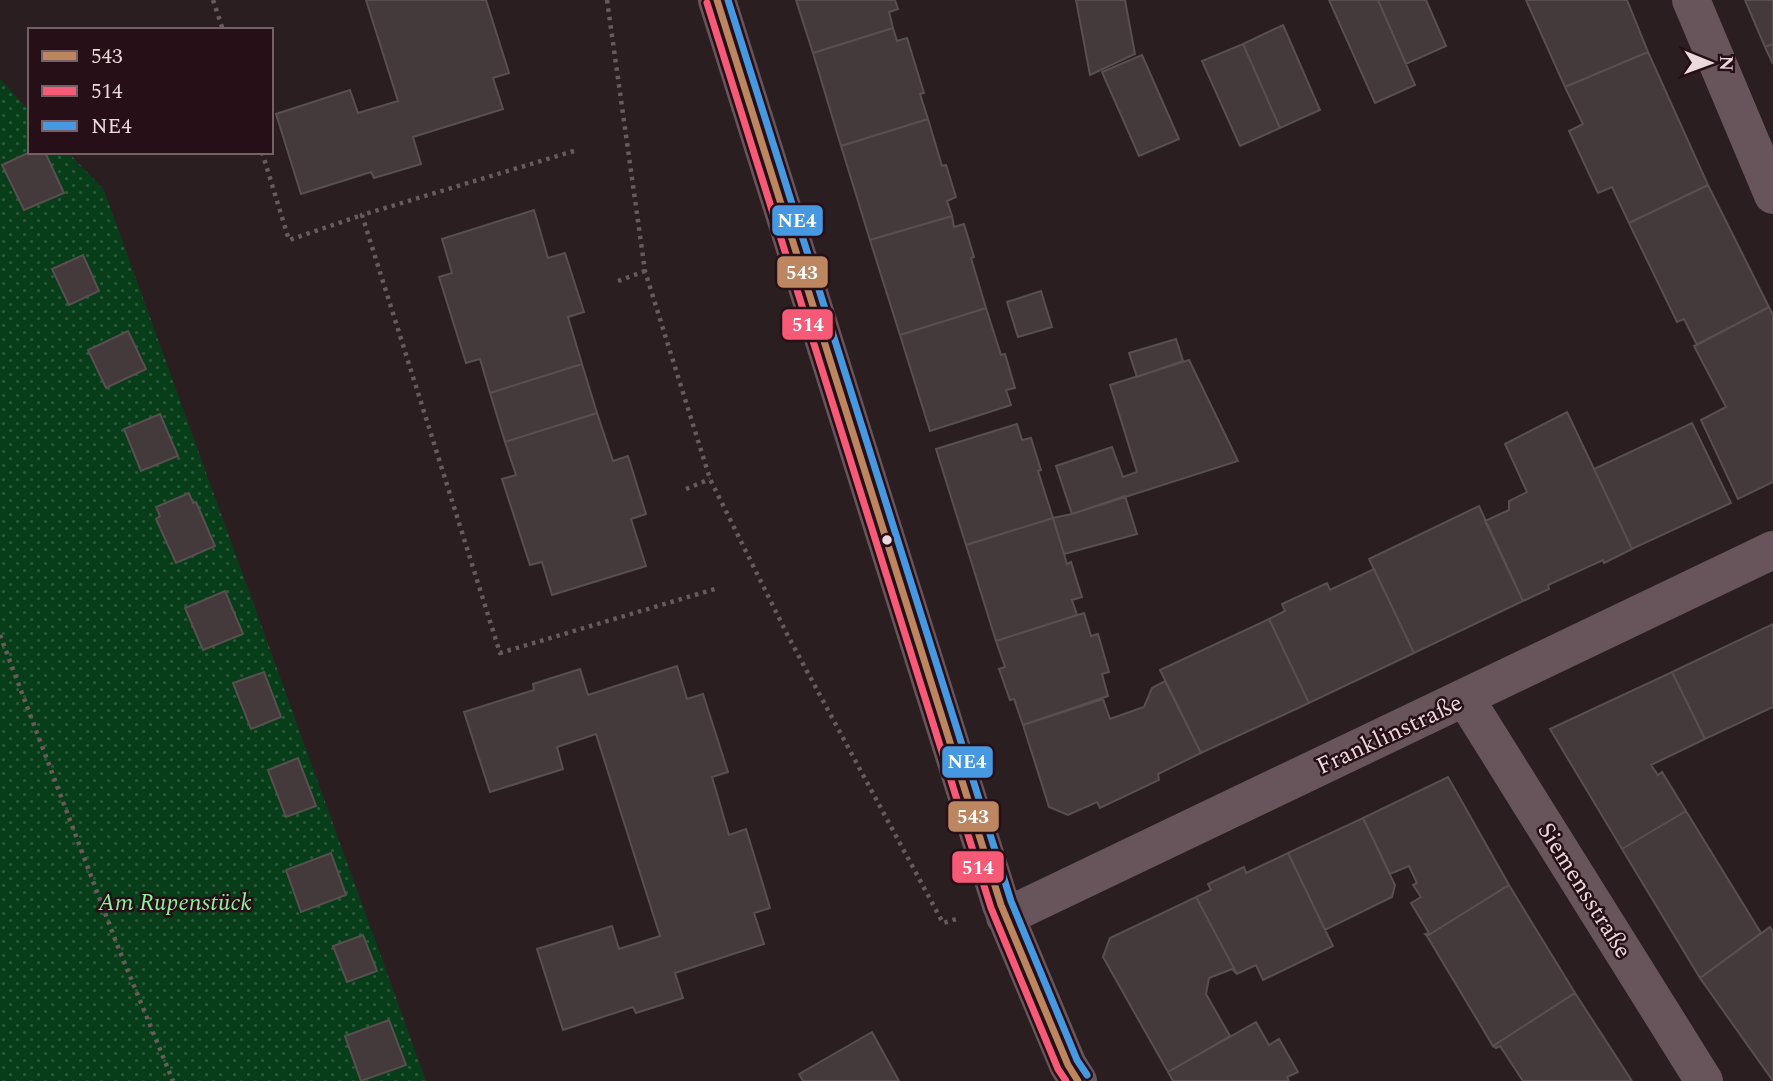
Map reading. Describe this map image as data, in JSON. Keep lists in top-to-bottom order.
{
  "streets": {
    "street": ["Franklinstraße", "Siemensstraße"]
  },
  "crossings": [
    ["Franklinstraße", "Siemensstraße"]
  ],
  "parks": ["Am Rupenstück"],
  "lines": ["transit line 543", "transit line NE4", "transit line 514"],
  "legend": ["543", "514", "NE4"],
  "north": "right"
}
